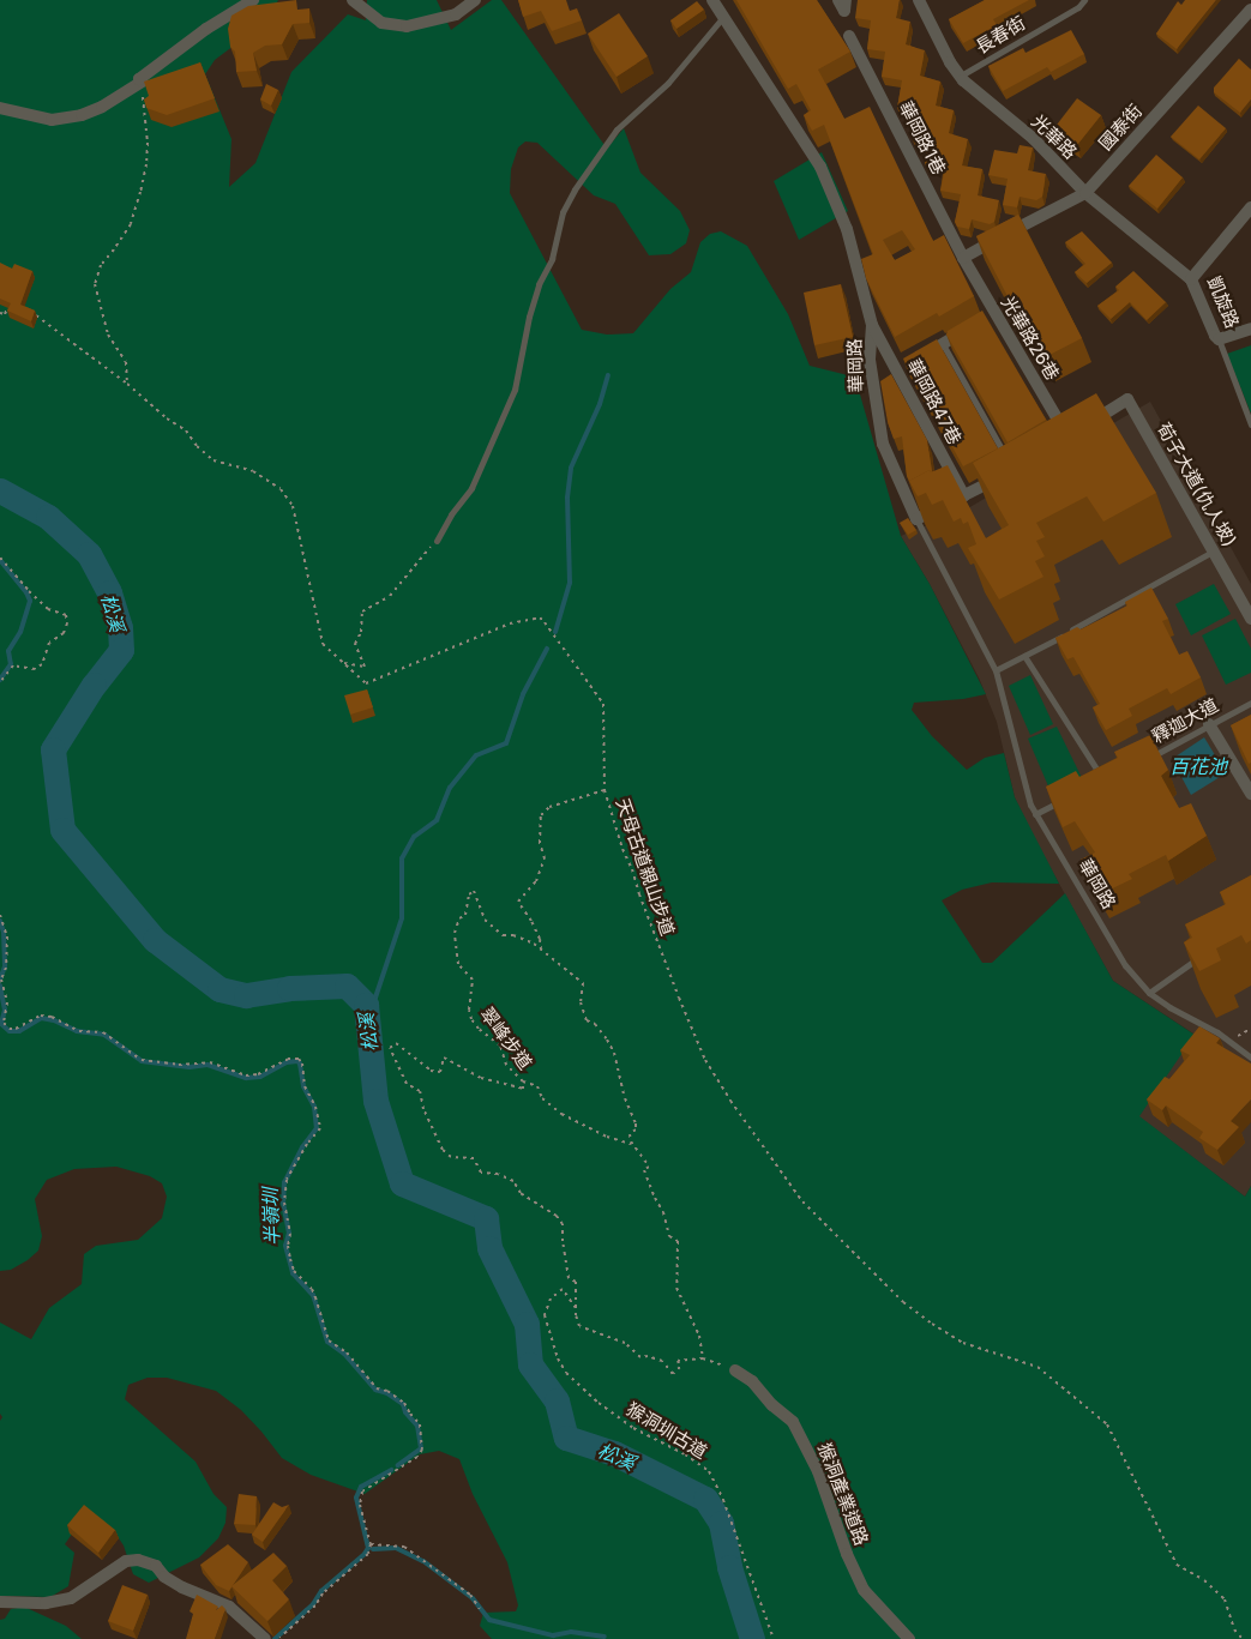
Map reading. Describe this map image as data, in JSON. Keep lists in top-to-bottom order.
{
  "streets": {
    "street": [
      "國泰街",
      "光華路",
      "華岡路1巷",
      "凱旋路",
      "光華路26巷",
      "華岡路",
      "華岡路47巷",
      "荀子大道(仇人坡)",
      "猴洞產業道路"
    ],
    "lane": ["長春街", "釋迦大道"],
    "path": ["天母古道親山步道", "翠峰步道", "猴洞圳古道"]
  },
  "crossings": [
    ["長春街", "光華路"],
    ["國泰街", "光華路"],
    ["國泰街", "華岡路1巷"],
    ["國泰街", "光華路26巷"],
    ["光華路", "凱旋路"],
    ["華岡路1巷", "光華路26巷"],
    ["光華路26巷", "荀子大道(仇人坡)"],
    ["華岡路", "華岡路47巷"],
    ["翠峰步道", "猴洞圳古道"]
  ],
  "water": ["松溪", "百花池", "半嶺圳"]
}
